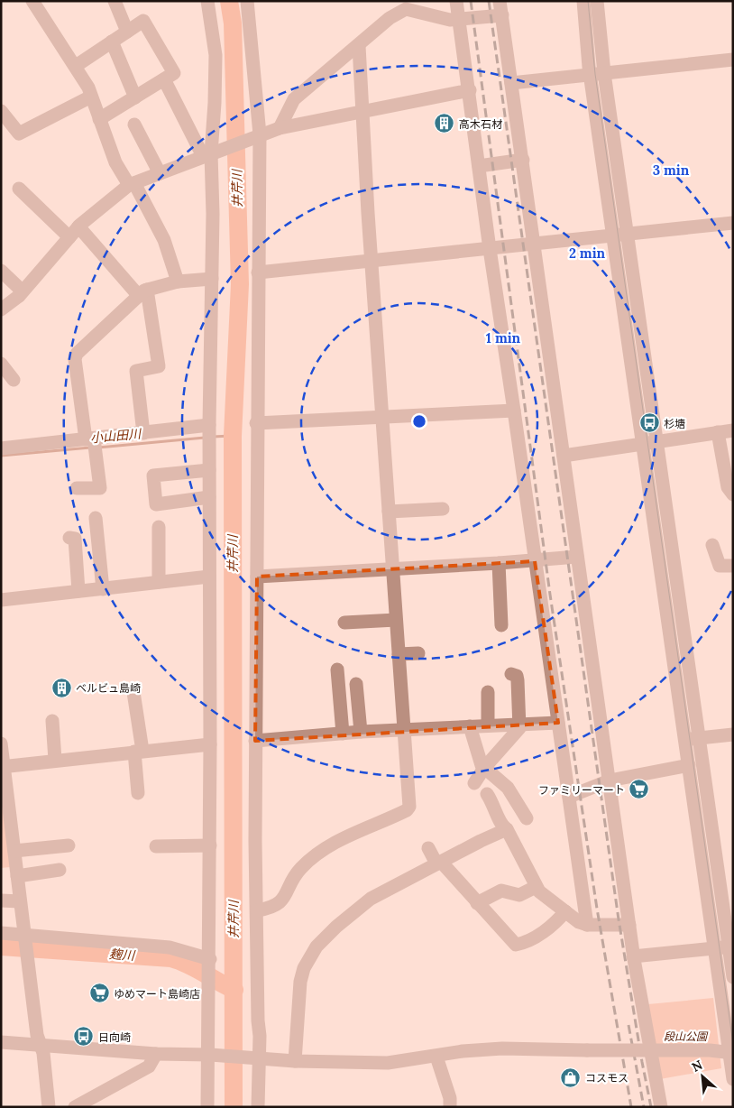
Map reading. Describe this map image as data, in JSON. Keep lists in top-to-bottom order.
{
  "water": ["井芹川", "小山田川", "麹川"],
  "parks": ["段山公園"],
  "places": {
    "building": ["高木石材", "ベルビュ島崎"],
    "bus stop": ["杉塘", "日向崎"],
    "supermarket": ["ファミリーマート", "ゆめマート島崎店"],
    "shop": ["コスモス"]
  },
  "north": "top left",
  "rings": ["3 min", "2 min", "1 min"]
}
